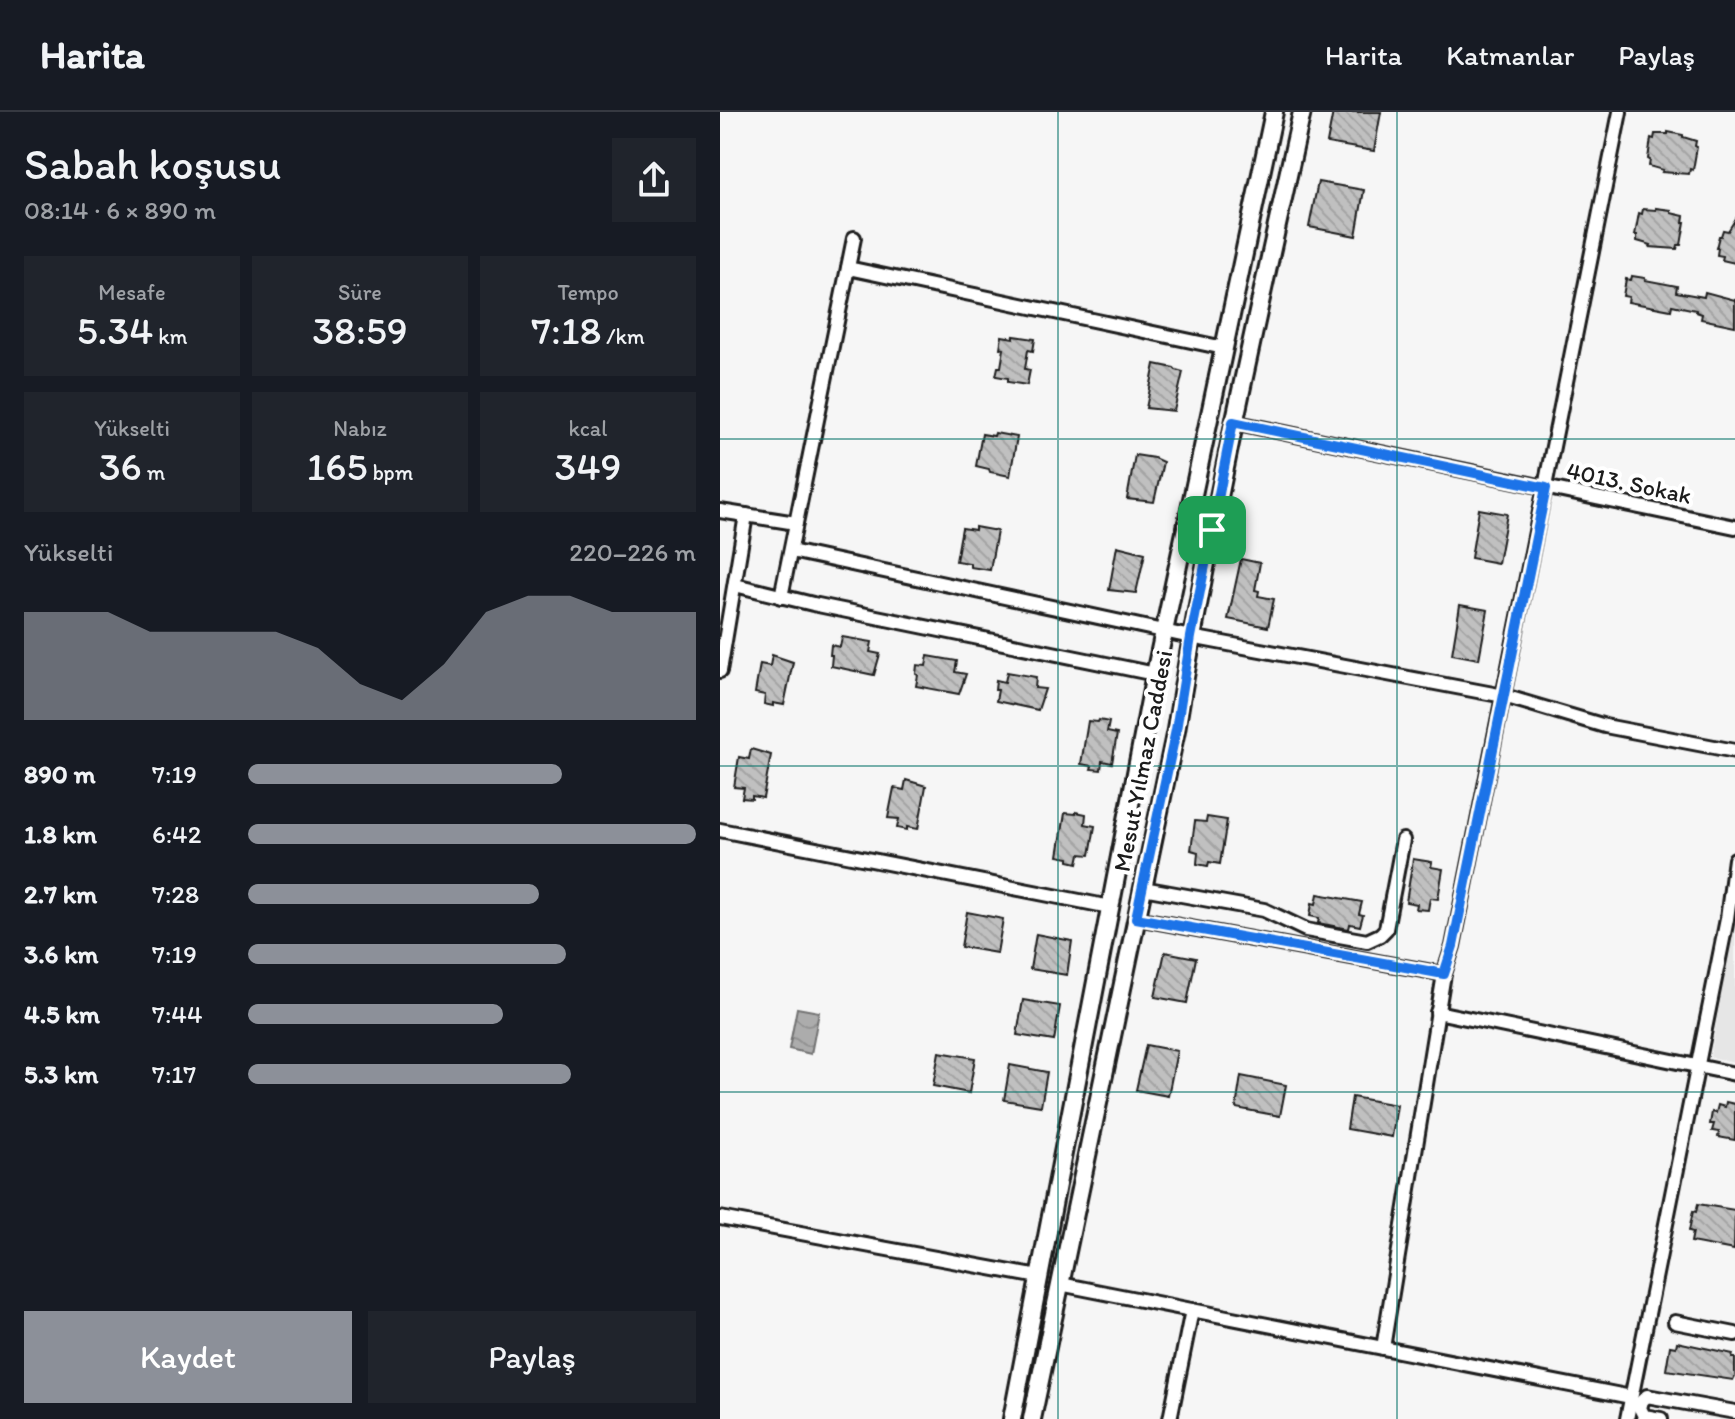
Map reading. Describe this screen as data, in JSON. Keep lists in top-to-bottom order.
{
  "streets": {
    "main road": ["Mesut Yılmaz Caddesi"],
    "street": ["4013. Sokak"]
  },
  "crossings": [
    ["4013. Sokak", "Mesut Yılmaz Caddesi"]
  ],
  "page": {
    "header": "Harita",
    "nav": ["Harita", "Katmanlar", "Paylaş"],
    "heading": ["Sabah koşusu", "08:14 · 6 × 890 m"],
    "stats": [
      ["Mesafe", "5.34 km"],
      ["Süre", "38:59"],
      ["Tempo", "7:18 /km"],
      ["Yükselti", "36 m"],
      ["Nabız", "165 bpm"],
      ["kcal", "349"]
    ],
    "chart": ["Yükselti", "220–226 m"],
    "list": [
      {
        "name": "890 m",
        "note": "7:19"
      },
      {
        "name": "1.8 km",
        "note": "6:42"
      },
      {
        "name": "2.7 km",
        "note": "7:28"
      },
      {
        "name": "3.6 km",
        "note": "7:19"
      },
      {
        "name": "4.5 km",
        "note": "7:44"
      },
      {
        "name": "5.3 km",
        "note": "7:17"
      }
    ],
    "buttons": ["Kaydet", "Paylaş"]
  }
}
